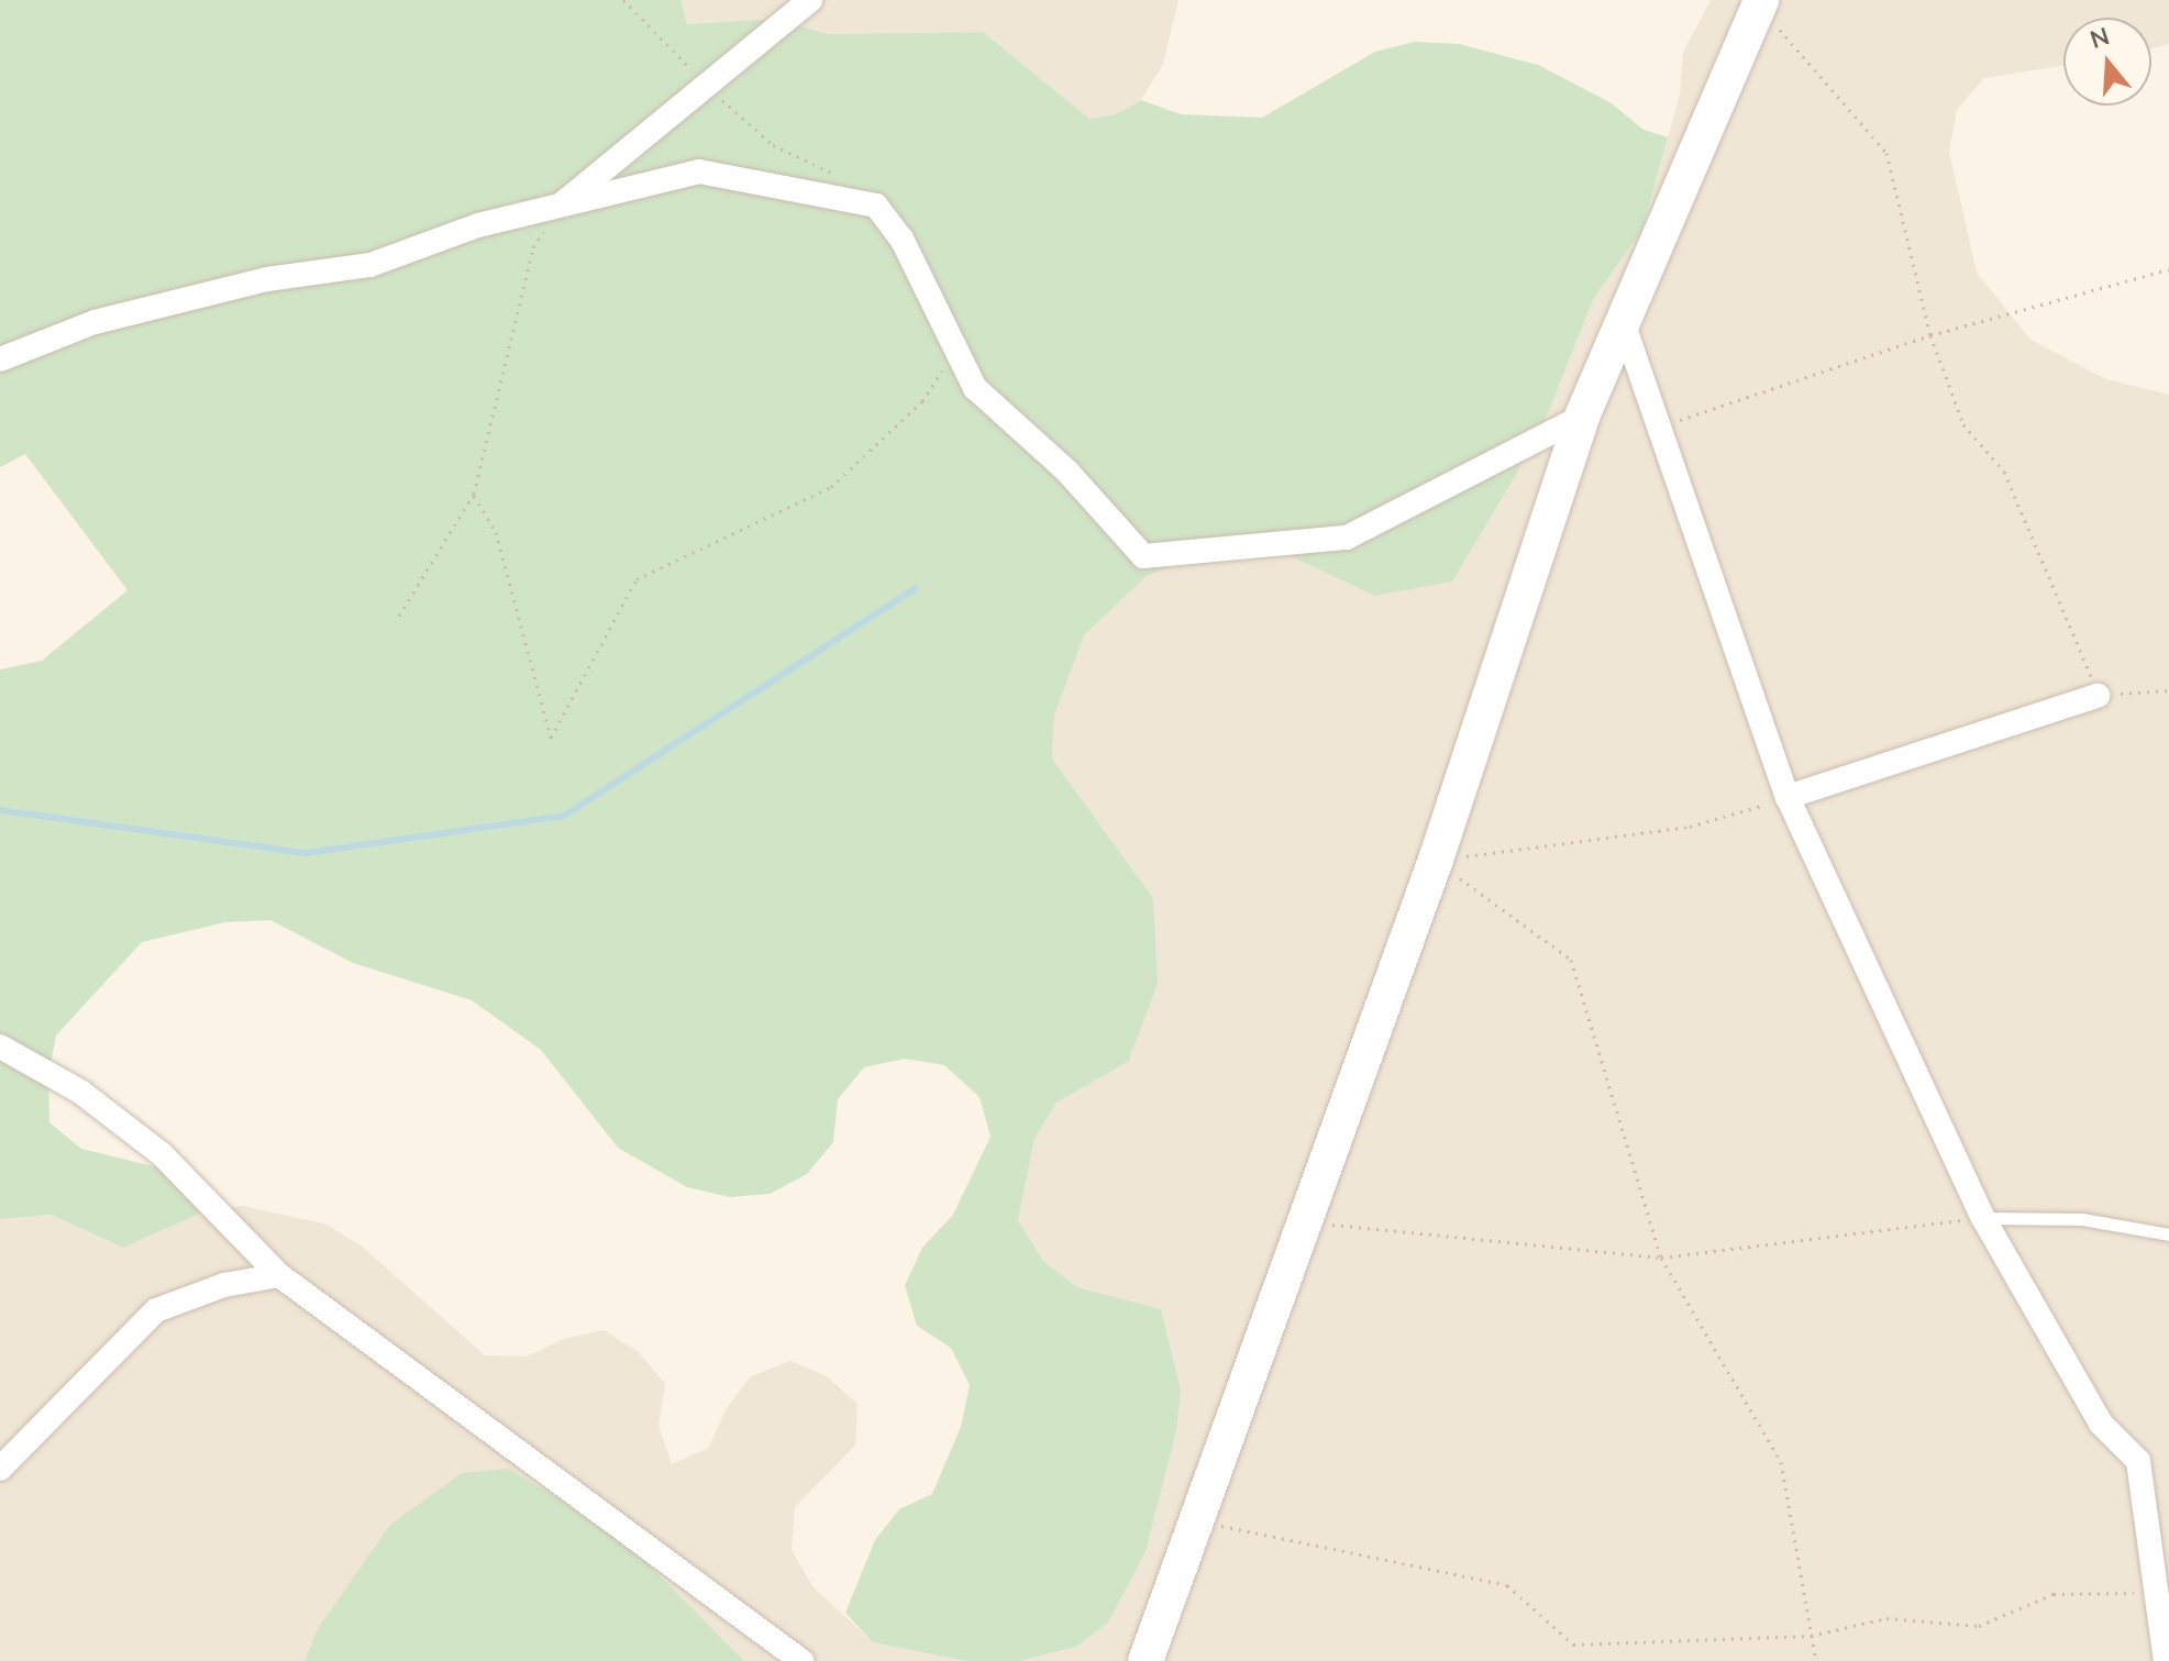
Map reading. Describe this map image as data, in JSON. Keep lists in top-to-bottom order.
{
  "north": "top"
}
